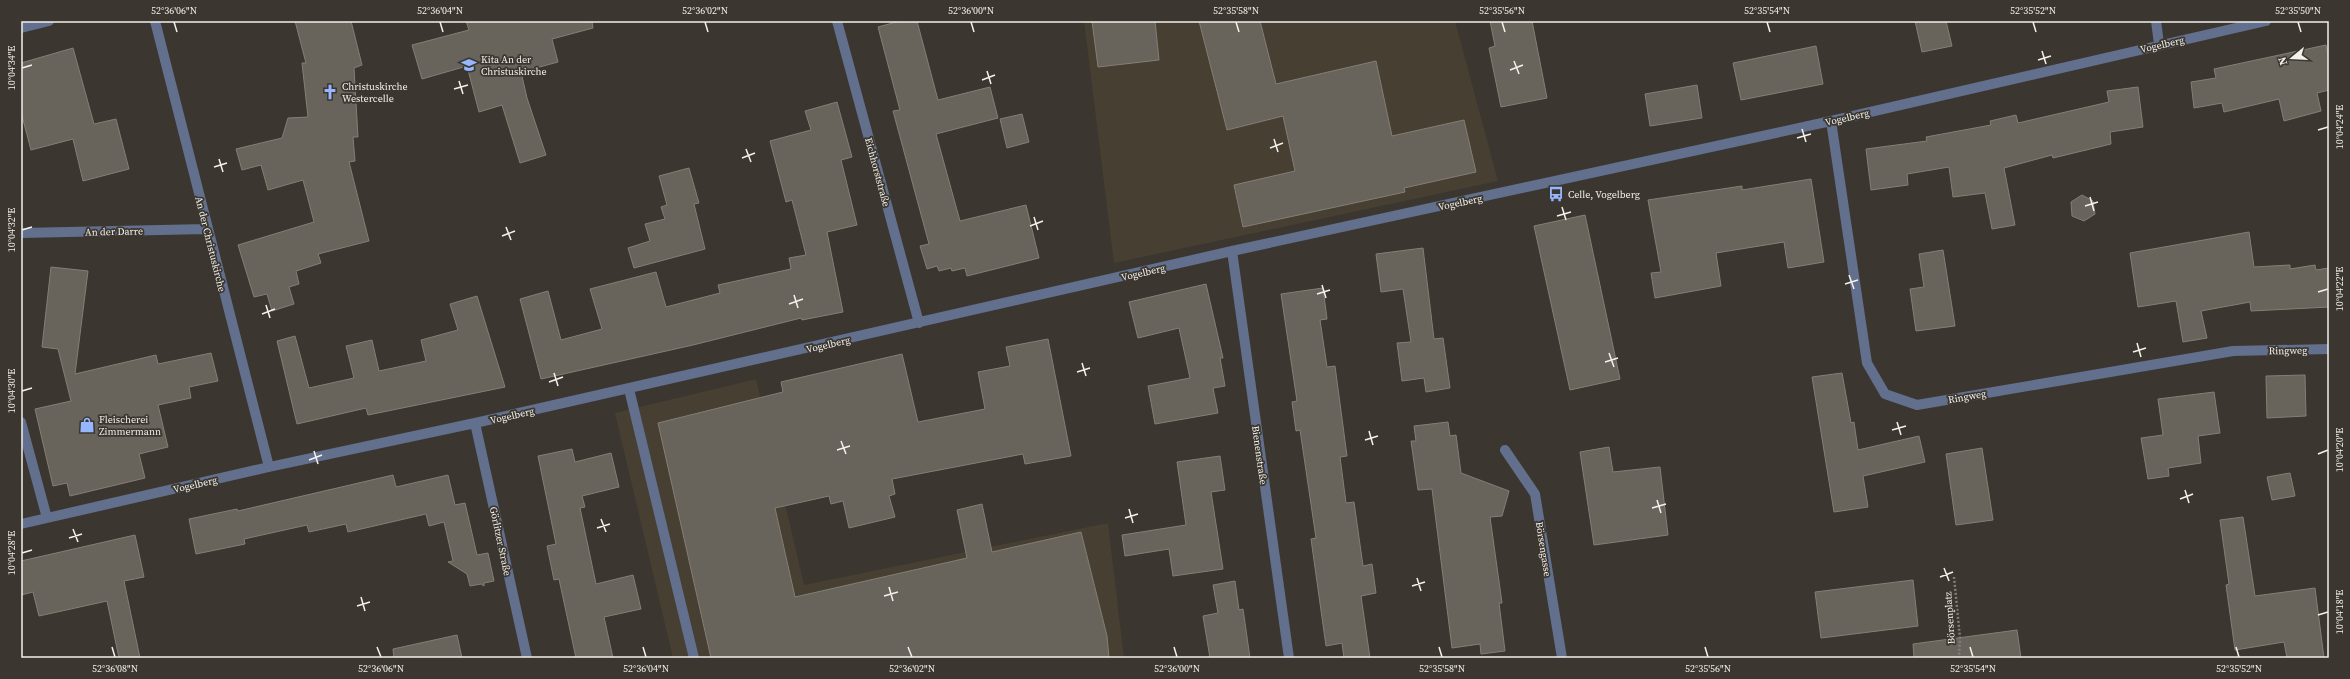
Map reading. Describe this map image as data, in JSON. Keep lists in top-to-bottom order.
{
  "streets": {
    "street": [
      "Vogelberg",
      "Eichhorststraße",
      "An der Darre",
      "An der Christuskirche",
      "Ringweg",
      "Bienenstraße",
      "Görlitzer Straße",
      "Börsengasse"
    ],
    "path": ["Börsenplatz"]
  },
  "crossings": [
    ["Vogelberg", "Eichhorststraße"],
    ["Vogelberg", "An der Christuskirche"],
    ["Vogelberg", "Ringweg"],
    ["Vogelberg", "Bienenstraße"],
    ["Vogelberg", "Görlitzer Straße"],
    ["An der Darre", "An der Christuskirche"]
  ],
  "places": {
    "school or university": ["Kita An der Christuskirche"],
    "church": ["Christuskirche Westercelle"],
    "bus stop": ["Celle, Vogelberg"],
    "shop": ["Fleischerei Zimmermann"]
  },
  "north": "left",
  "coordinates": [
    "52°36'06\"N",
    "52°36'04\"N",
    "52°36'02\"N",
    "52°36'00\"N",
    "52°35'58\"N",
    "52°35'56\"N",
    "52°35'54\"N",
    "52°35'52\"N",
    "52°35'50\"N",
    "10°04'34\"E",
    "10°04'24\"E",
    "10°04'32\"E",
    "10°04'22\"E",
    "10°04'30\"E",
    "10°04'20\"E",
    "10°04'28\"E",
    "10°04'18\"E",
    "52°36'08\"N"
  ]
}
